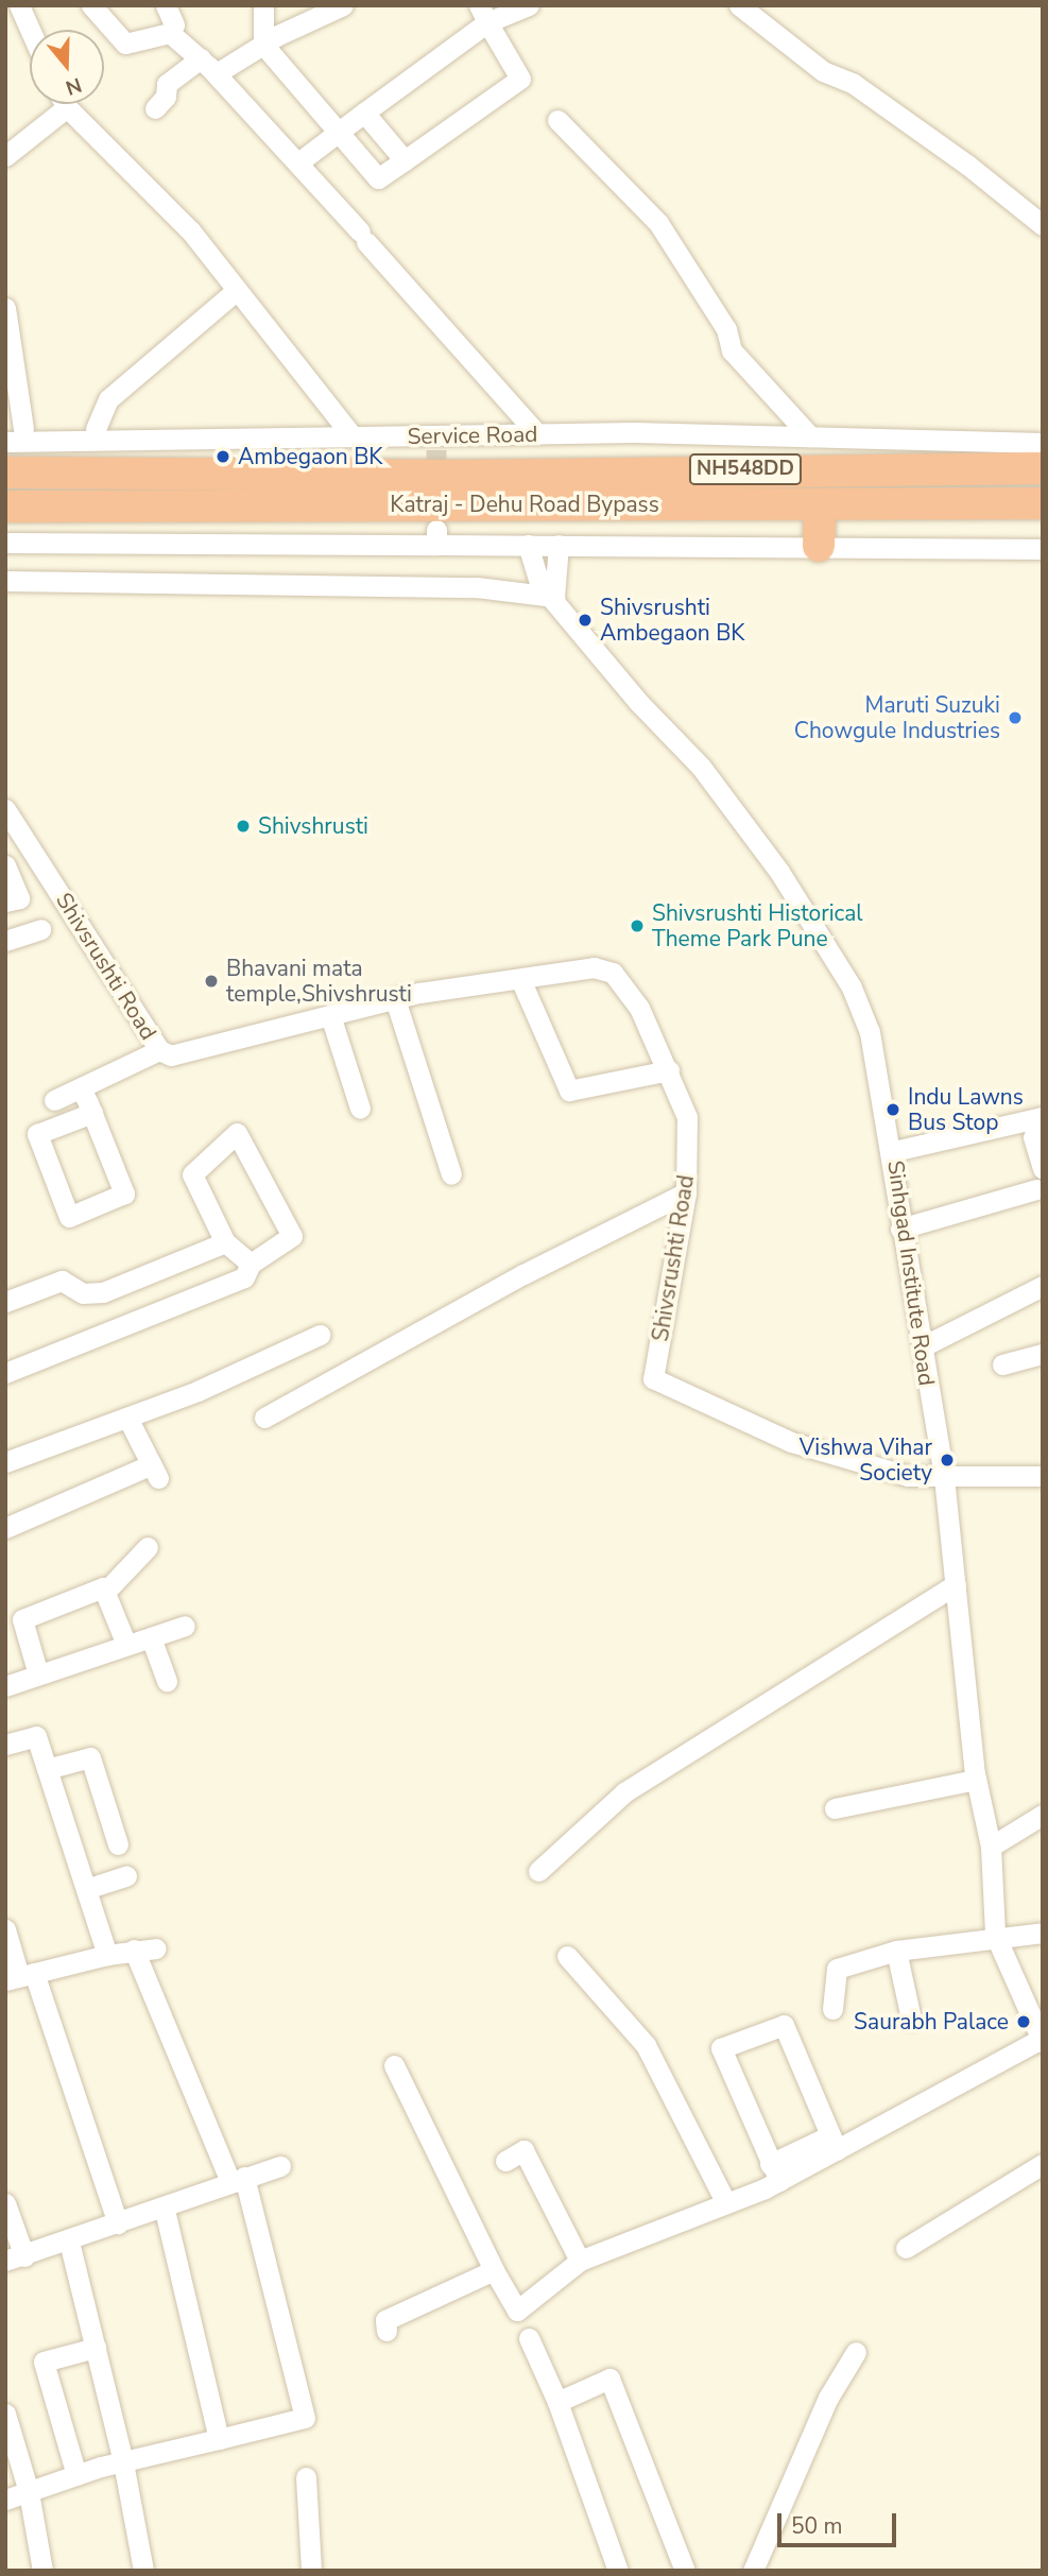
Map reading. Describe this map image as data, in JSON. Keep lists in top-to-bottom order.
{
  "streets": {
    "highway": ["NH548DD", "Katraj - Dehu Road Bypass"],
    "street": ["Service Road", "Shivsrushti Road", "Sinhgad Institute Road"]
  },
  "crossings": [
    ["Shivsrushti Road", "Sinhgad Institute Road"]
  ],
  "places": [
    "Ambegaon BK",
    "Shivsrushti Ambegaon BK",
    "Maruti Suzuki Chowgule Industries",
    "Shivshrusti",
    "Shivsrushti Historical Theme Park Pune",
    "Bhavani mata temple,Shivshrusti",
    "Indu Lawns Bus Stop",
    "Vishwa Vihar Society",
    "Saurabh Palace"
  ],
  "scale_bar": "50 m",
  "north": "bottom"
}
